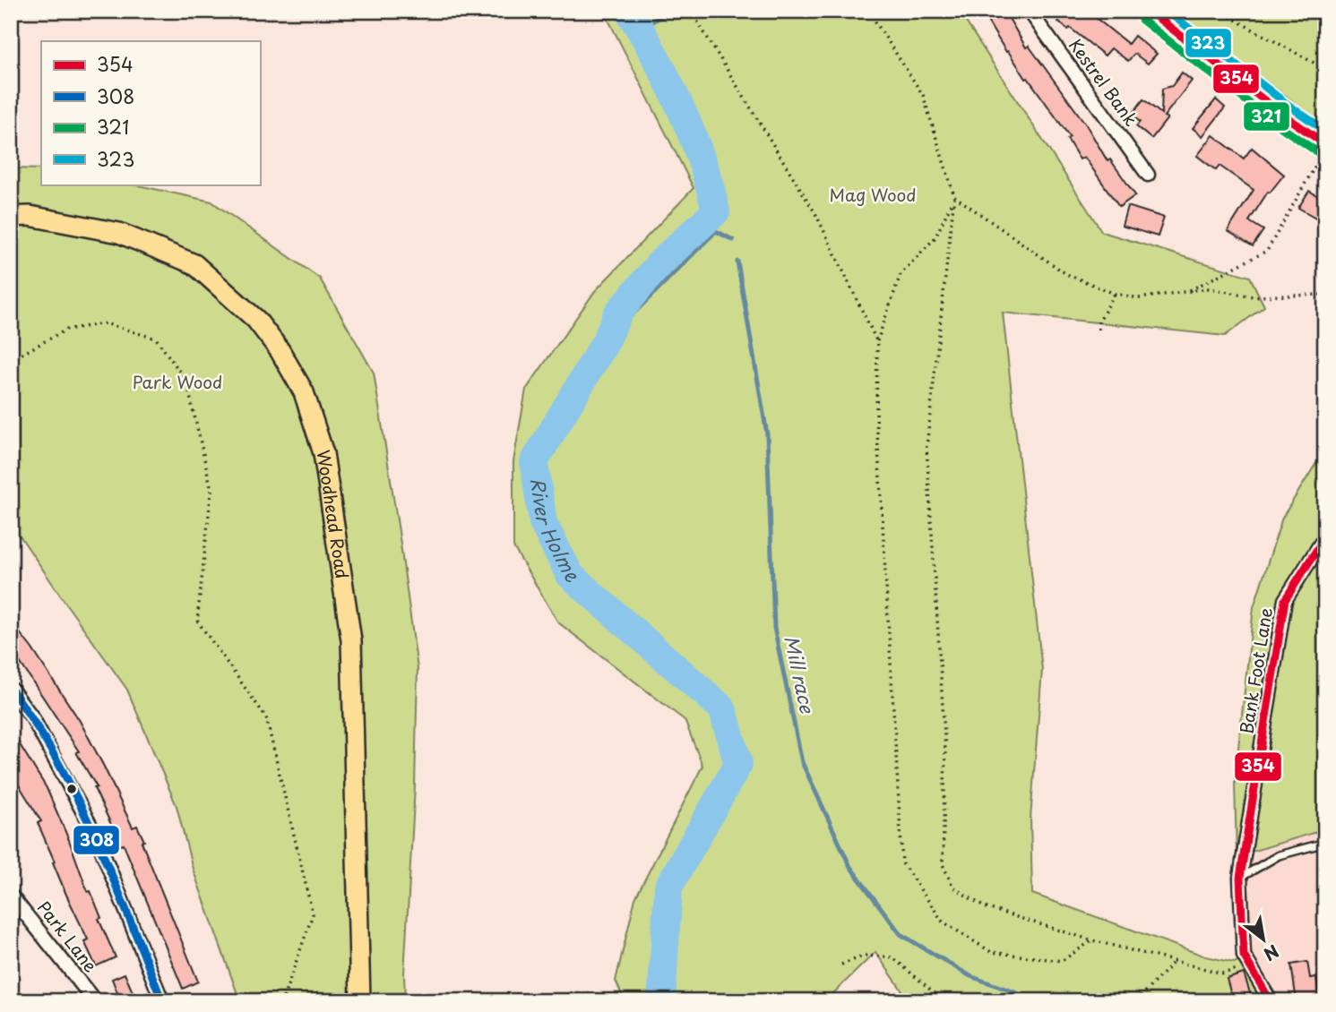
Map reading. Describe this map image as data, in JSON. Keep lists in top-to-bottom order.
{
  "streets": {
    "main road": ["Woodhead Road"],
    "street": ["Kestrel Bank", "Bank Foot Lane", "Park Lane"]
  },
  "water": ["River Holme", "Mill race"],
  "parks": ["Mag Wood", "Park Wood"],
  "lines": [
    "transit line 354",
    "transit line 323",
    "transit line 321",
    "transit line 308"
  ],
  "legend": [
    "354",
    "308",
    "321",
    "323"
  ],
  "north": "bottom right"
}
